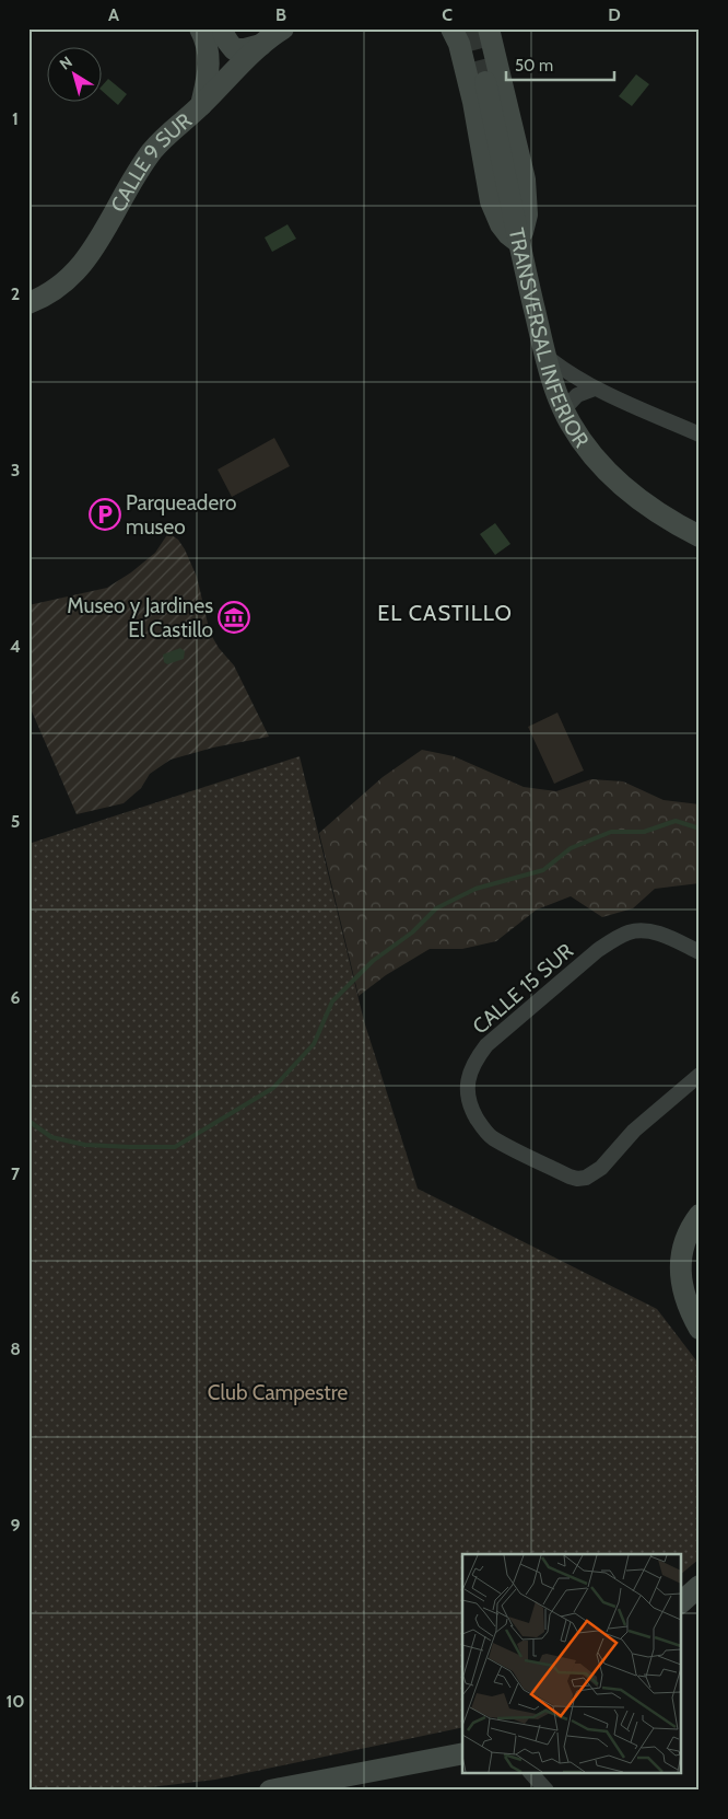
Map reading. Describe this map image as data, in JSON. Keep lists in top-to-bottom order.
{
  "streets": {
    "main road": ["CALLE 9 SUR", "TRANSVERSAL INFERIOR"],
    "street": ["CALLE 15 SUR"]
  },
  "districts": ["EL CASTILLO"],
  "parks": ["Club Campestre"],
  "places": {
    "parking": ["Parqueadero museo"],
    "museum": ["Museo y Jardines El Castillo"]
  },
  "scale_bar": "50 m",
  "north": "top left",
  "grid": {
    "columns": [
      "A",
      "B",
      "C",
      "D"
    ],
    "rows": [
      "1",
      "2",
      "3",
      "4",
      "5",
      "6",
      "7",
      "8",
      "9",
      "10"
    ]
  }
}
